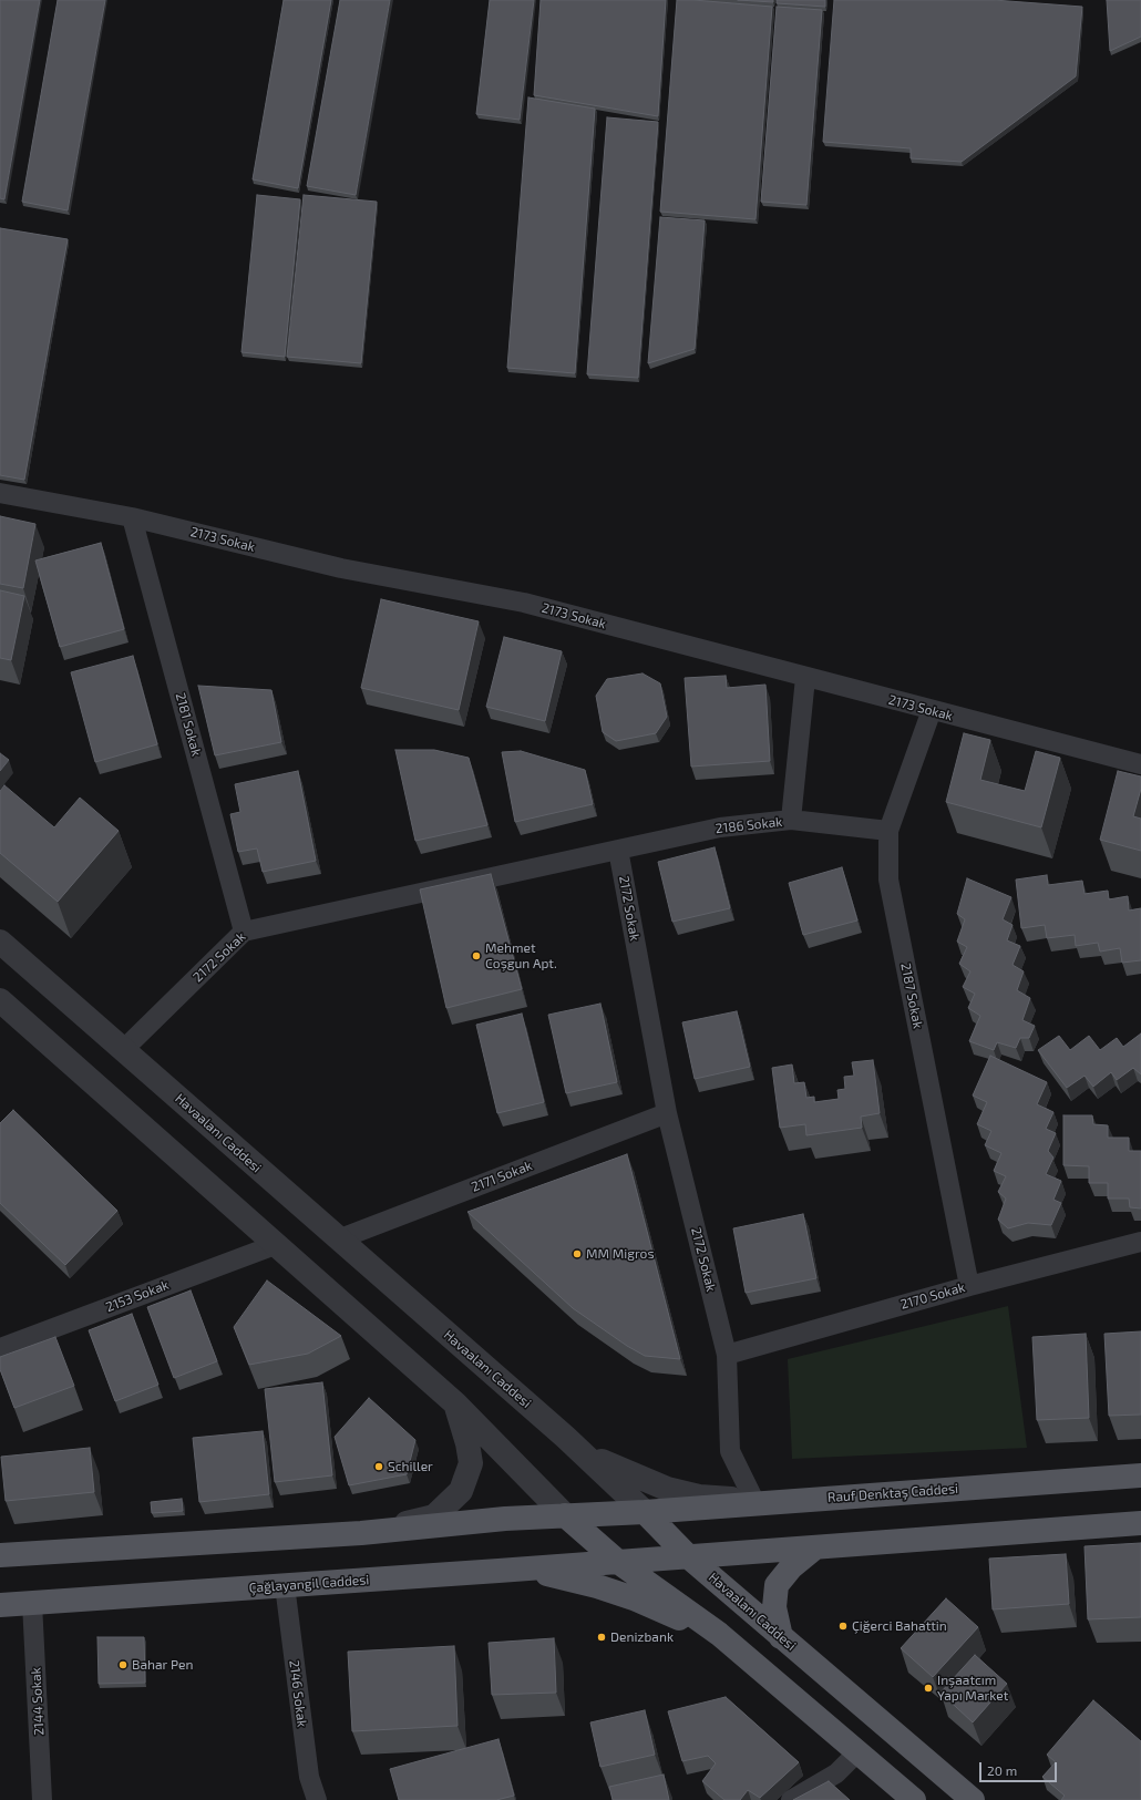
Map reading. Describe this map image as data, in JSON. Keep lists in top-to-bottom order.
{
  "streets": {
    "main road": ["Havaalanı Caddesi", "Rauf Denktaş Caddesi", "Çağlayangil Caddesi"],
    "street": [
      "2173 Sokak",
      "2181 Sokak",
      "2186 Sokak",
      "2172 Sokak",
      "2187 Sokak",
      "2171 Sokak",
      "2153 Sokak",
      "2170 Sokak",
      "2146 Sokak",
      "2144 Sokak"
    ]
  },
  "crossings": [
    ["2173 Sokak", "2181 Sokak"],
    ["2173 Sokak", "2186 Sokak"],
    ["2173 Sokak", "2187 Sokak"],
    ["2181 Sokak", "2172 Sokak"],
    ["2186 Sokak", "2172 Sokak"],
    ["2172 Sokak", "Havaalanı Caddesi"],
    ["2172 Sokak", "2171 Sokak"],
    ["2172 Sokak", "2170 Sokak"],
    ["2172 Sokak", "Rauf Denktaş Caddesi"],
    ["2187 Sokak", "2170 Sokak"],
    ["Havaalanı Caddesi", "2171 Sokak"],
    ["Havaalanı Caddesi", "Rauf Denktaş Caddesi"],
    ["Havaalanı Caddesi", "Çağlayangil Caddesi"],
    ["Çağlayangil Caddesi", "2146 Sokak"],
    ["Çağlayangil Caddesi", "2144 Sokak"]
  ],
  "places": [
    "Mehmet Coşgun Apt.",
    "MM Migros",
    "Schiller",
    "Çiğerci Bahattin",
    "Denizbank",
    "Bahar Pen",
    "Inşaatcım Yapı Market"
  ],
  "scale_bar": "20 m"
}
